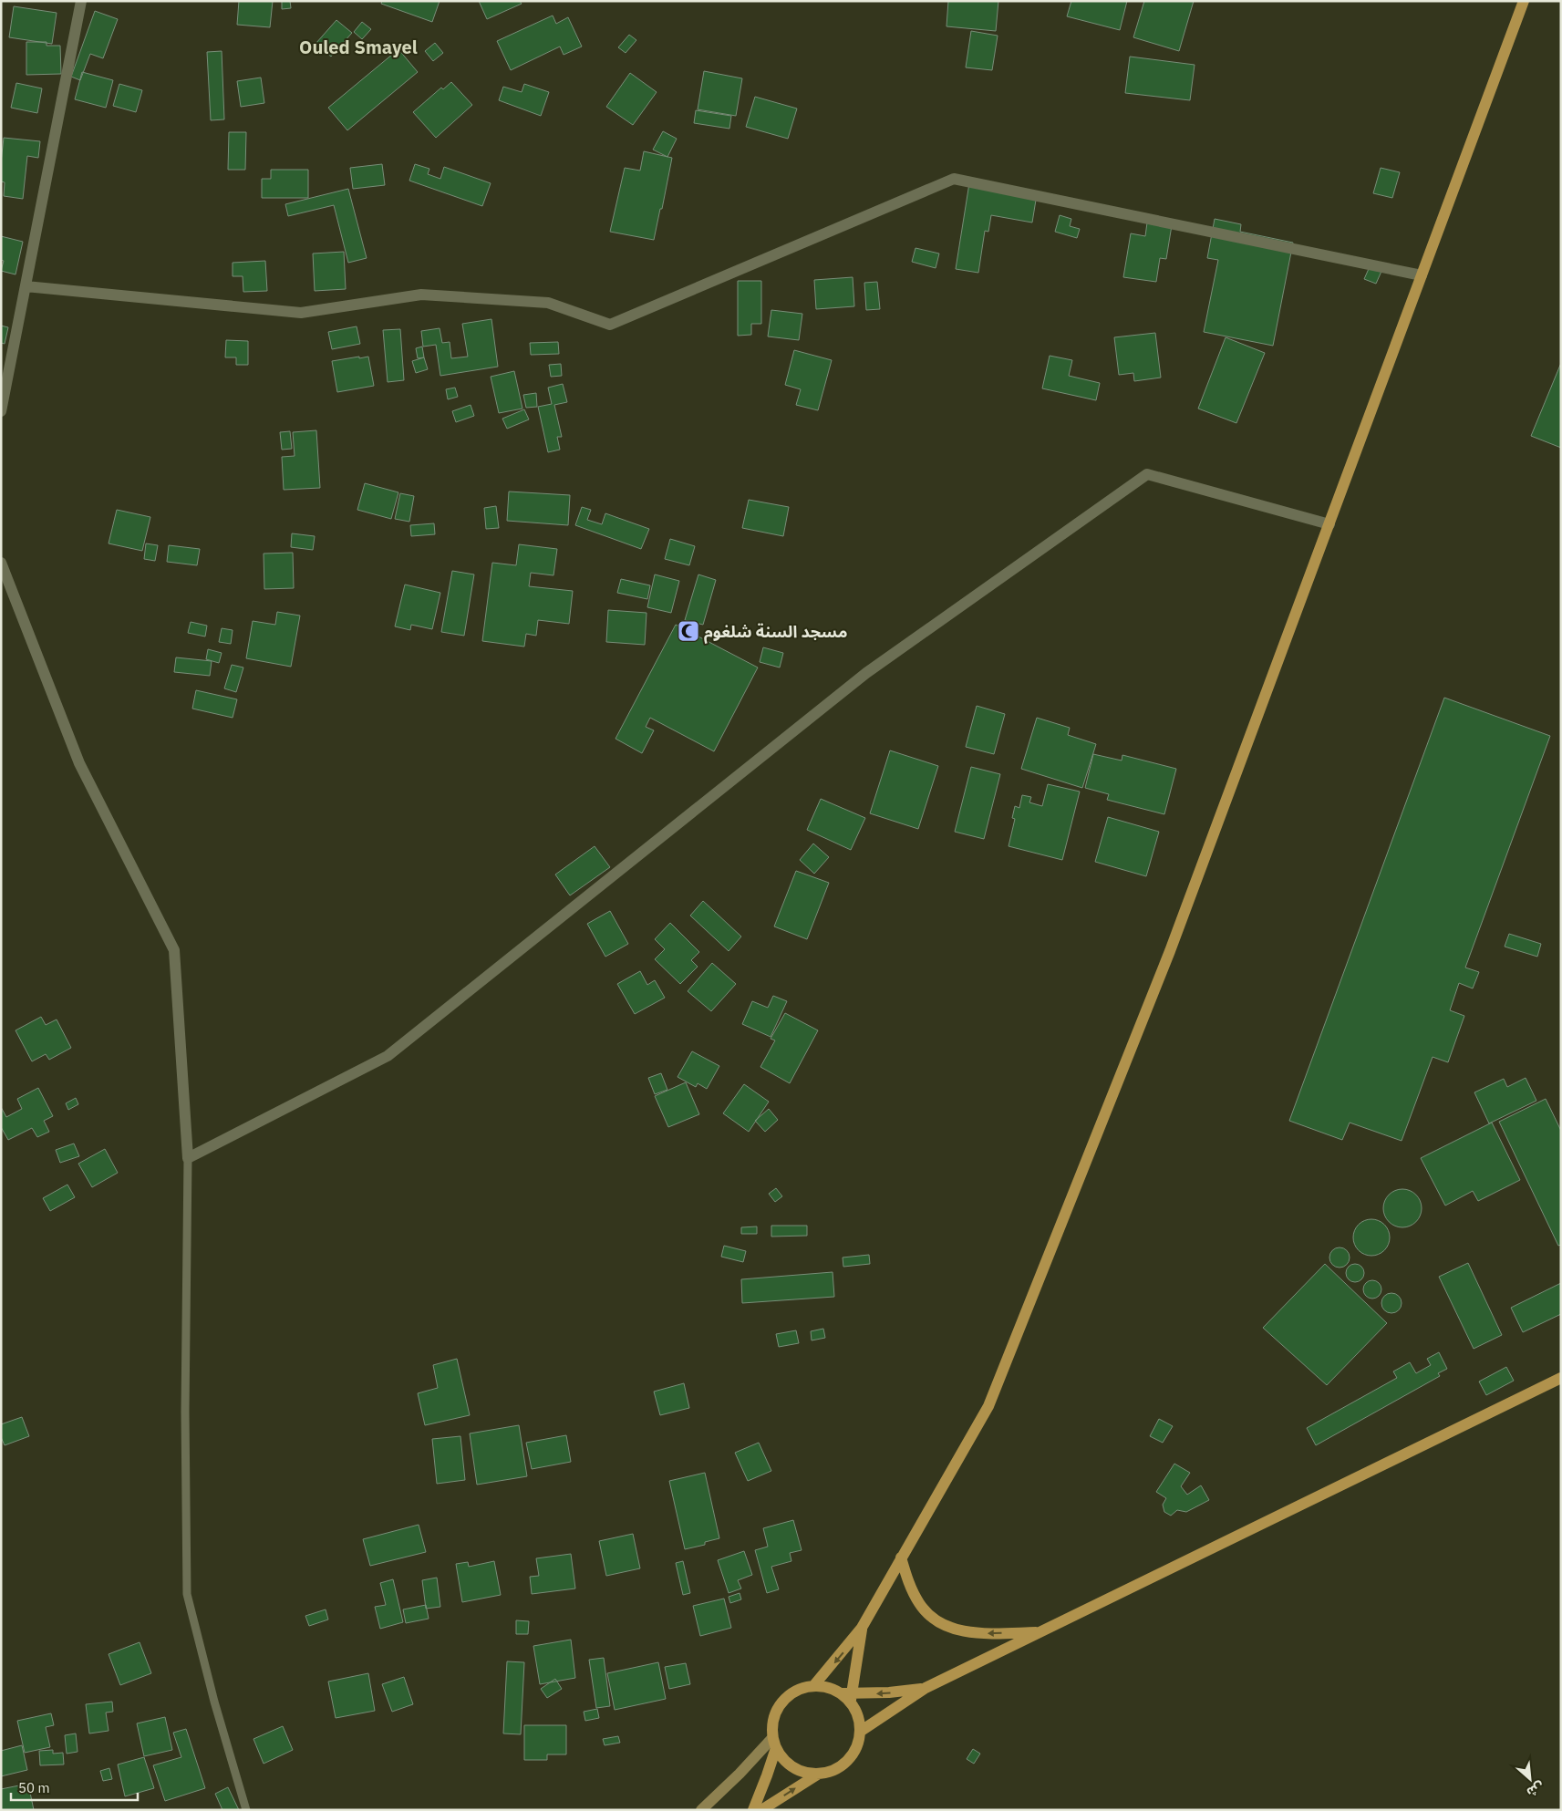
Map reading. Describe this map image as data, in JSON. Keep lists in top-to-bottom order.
{
  "districts": ["Ouled Smayel"],
  "places": {
    "mosque": ["مسجد السنة شلغوم"]
  },
  "scale_bar": "50 m",
  "north": "bottom right"
}
